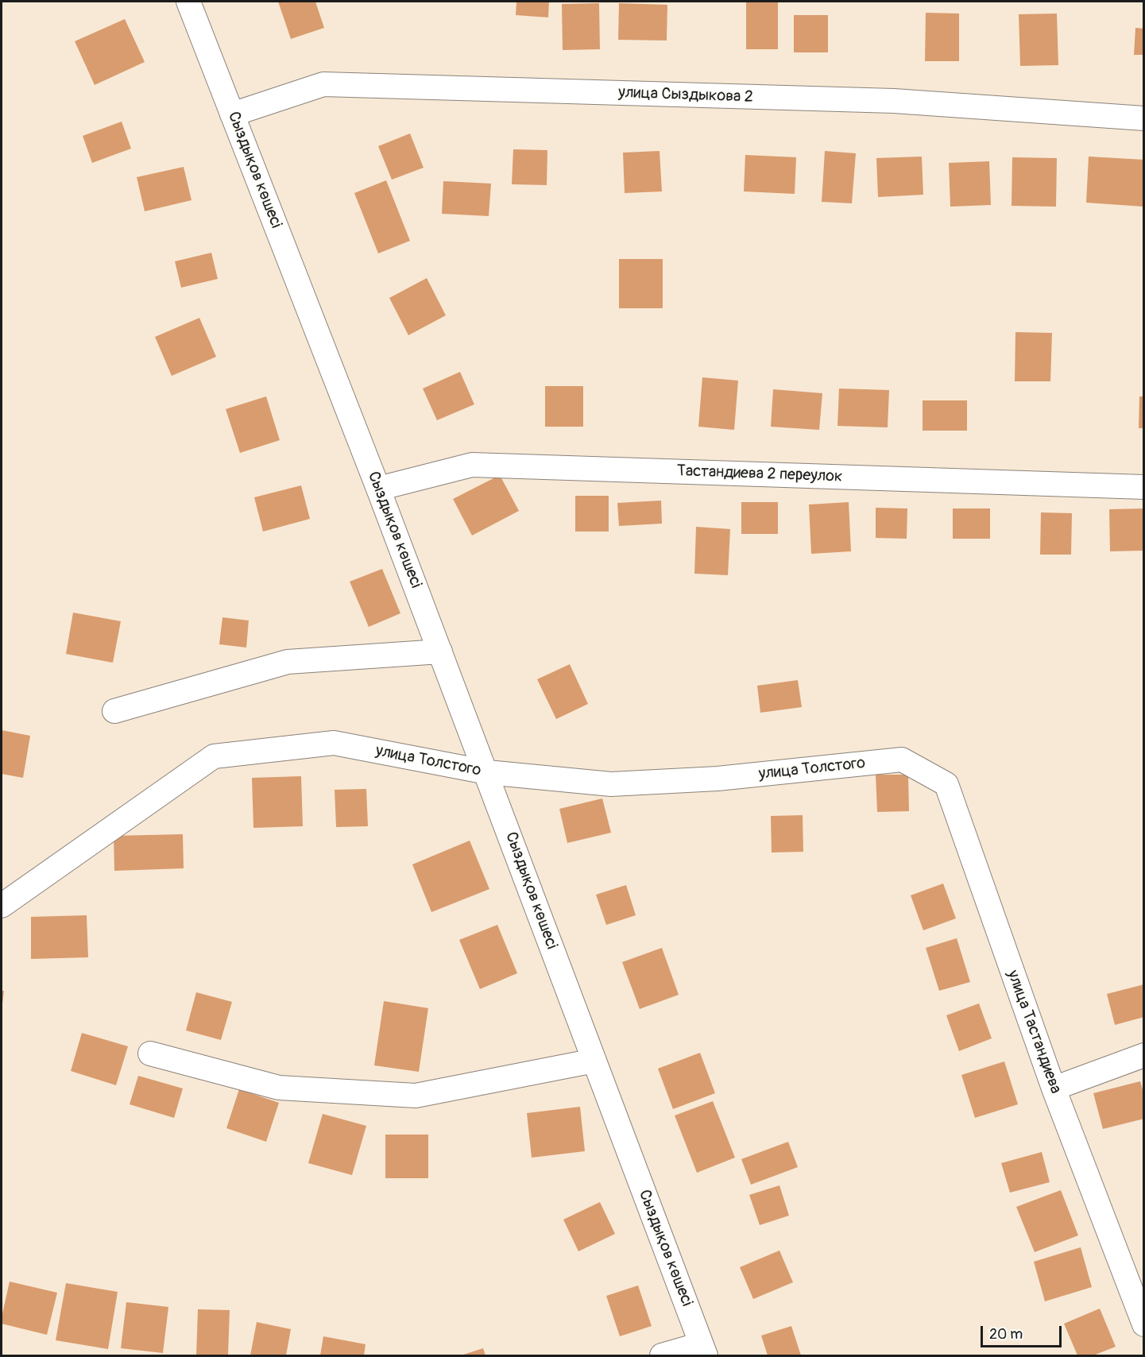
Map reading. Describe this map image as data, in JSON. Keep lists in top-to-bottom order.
{
  "streets": {
    "street": [
      "улица Сыздыкова 2",
      "Сыздықов көшесі",
      "Тастандиева 2 переулок",
      "улица Толстого",
      "улица Тастандиева"
    ]
  },
  "crossings": [
    ["улица Сыздыкова 2", "Сыздықов көшесі"],
    ["Сыздықов көшесі", "Тастандиева 2 переулок"],
    ["Сыздықов көшесі", "улица Толстого"],
    ["улица Толстого", "улица Тастандиева"]
  ],
  "scale_bar": "20 m"
}
